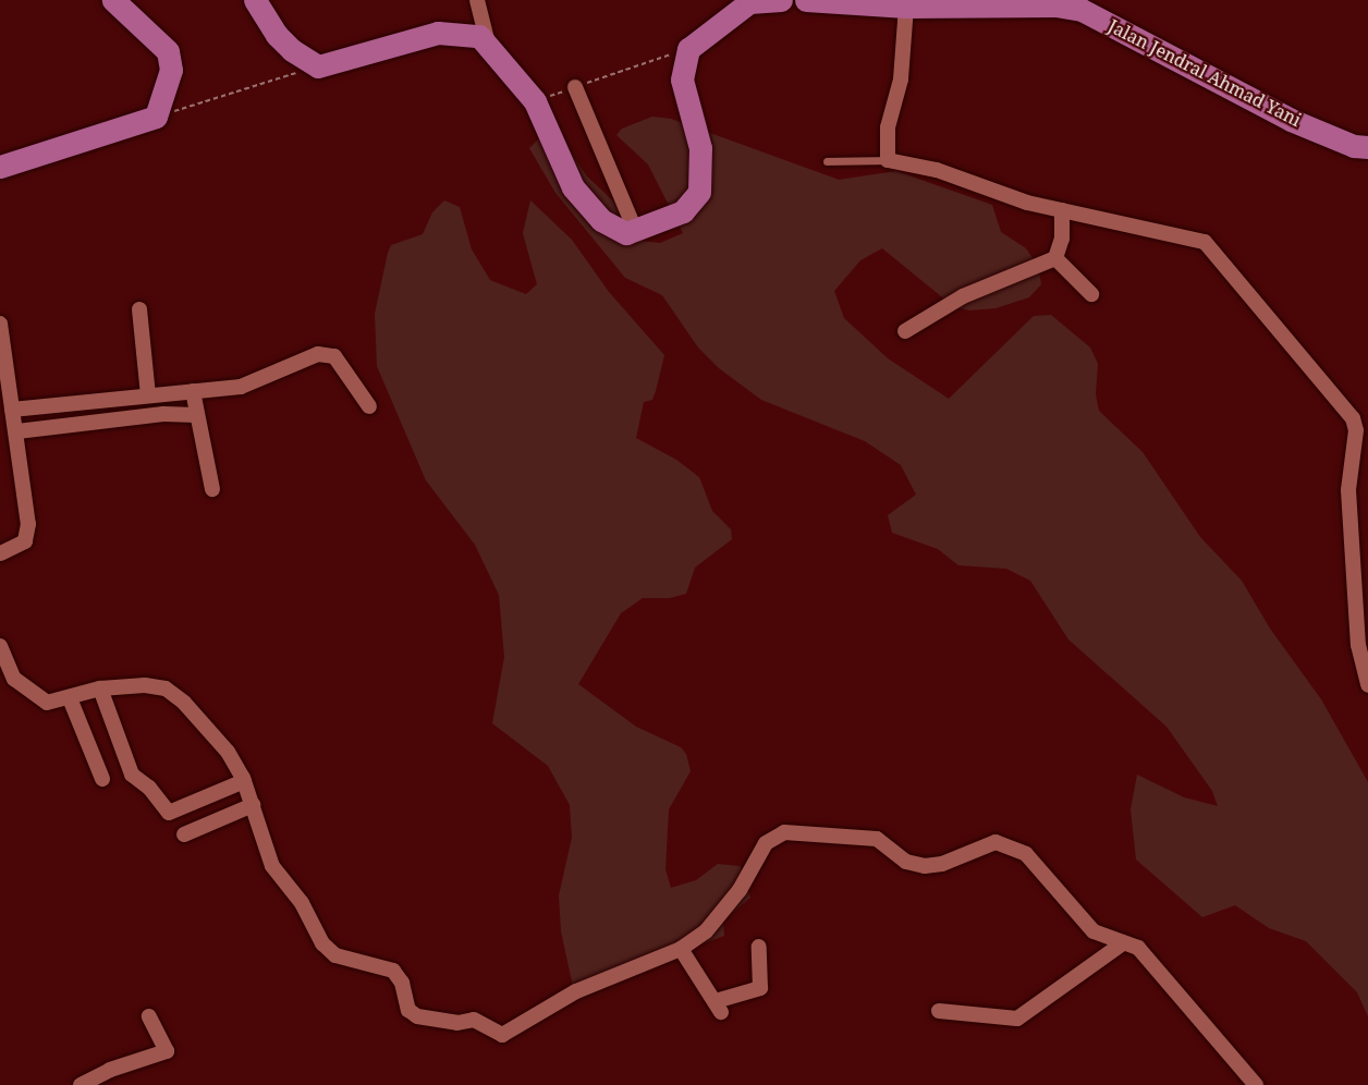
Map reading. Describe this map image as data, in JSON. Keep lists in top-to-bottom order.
{
  "streets": {
    "main road": ["Jalan Jendral Ahmad Yani"]
  }
}
